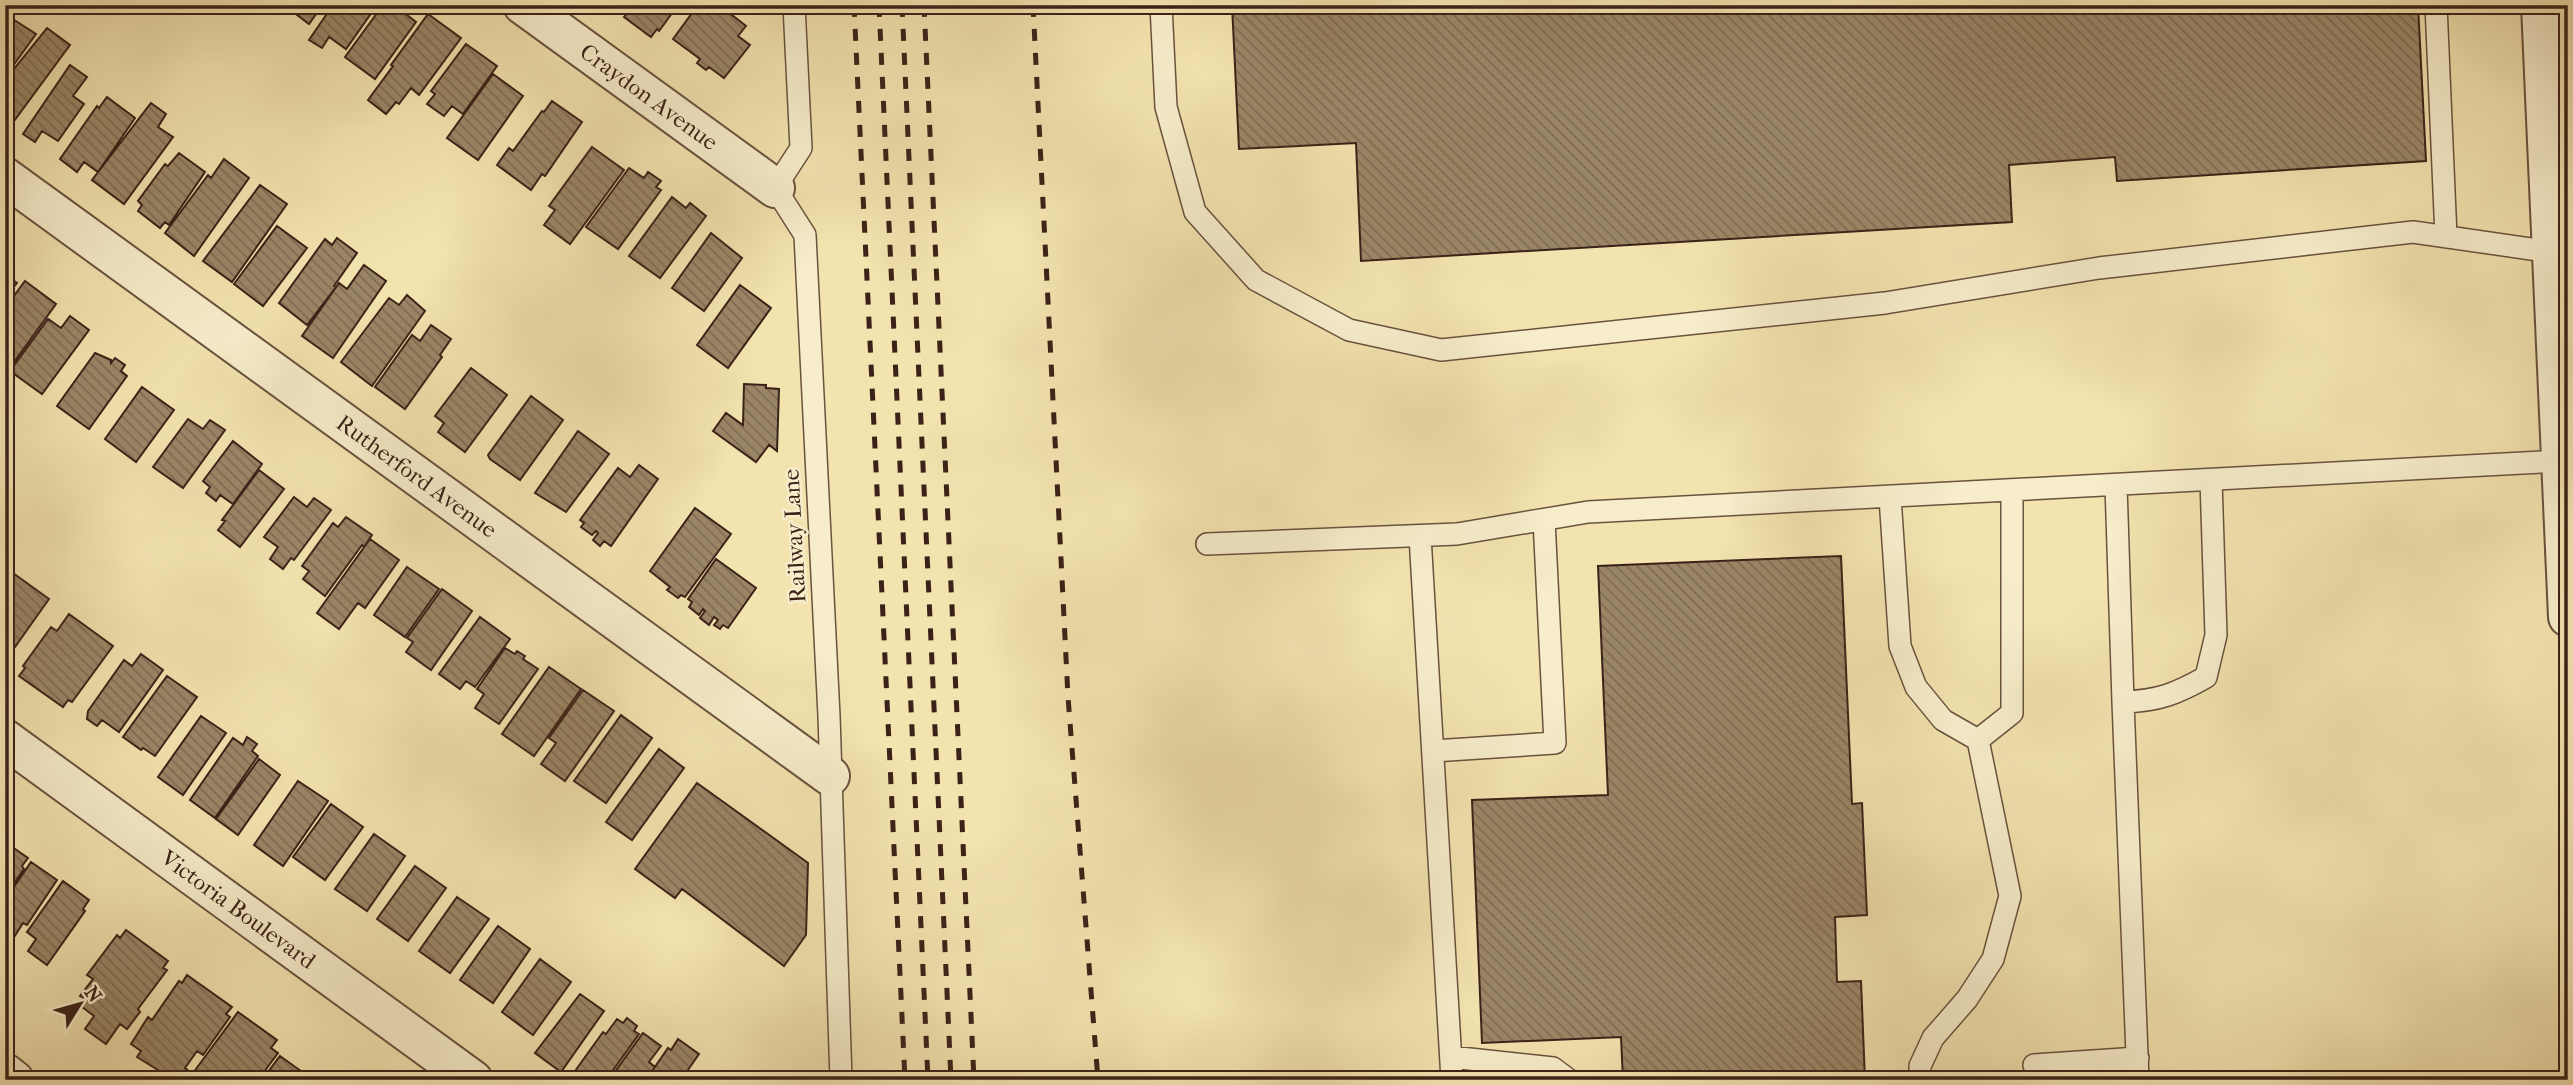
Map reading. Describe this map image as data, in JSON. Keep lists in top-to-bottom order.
{
  "streets": {
    "street": ["Craydon Avenue", "Rutherford Avenue", "Victoria Boulevard"],
    "lane": ["Railway Lane"]
  },
  "crossings": [
    ["Craydon Avenue", "Railway Lane"],
    ["Rutherford Avenue", "Railway Lane"]
  ],
  "north": "top right"
}
